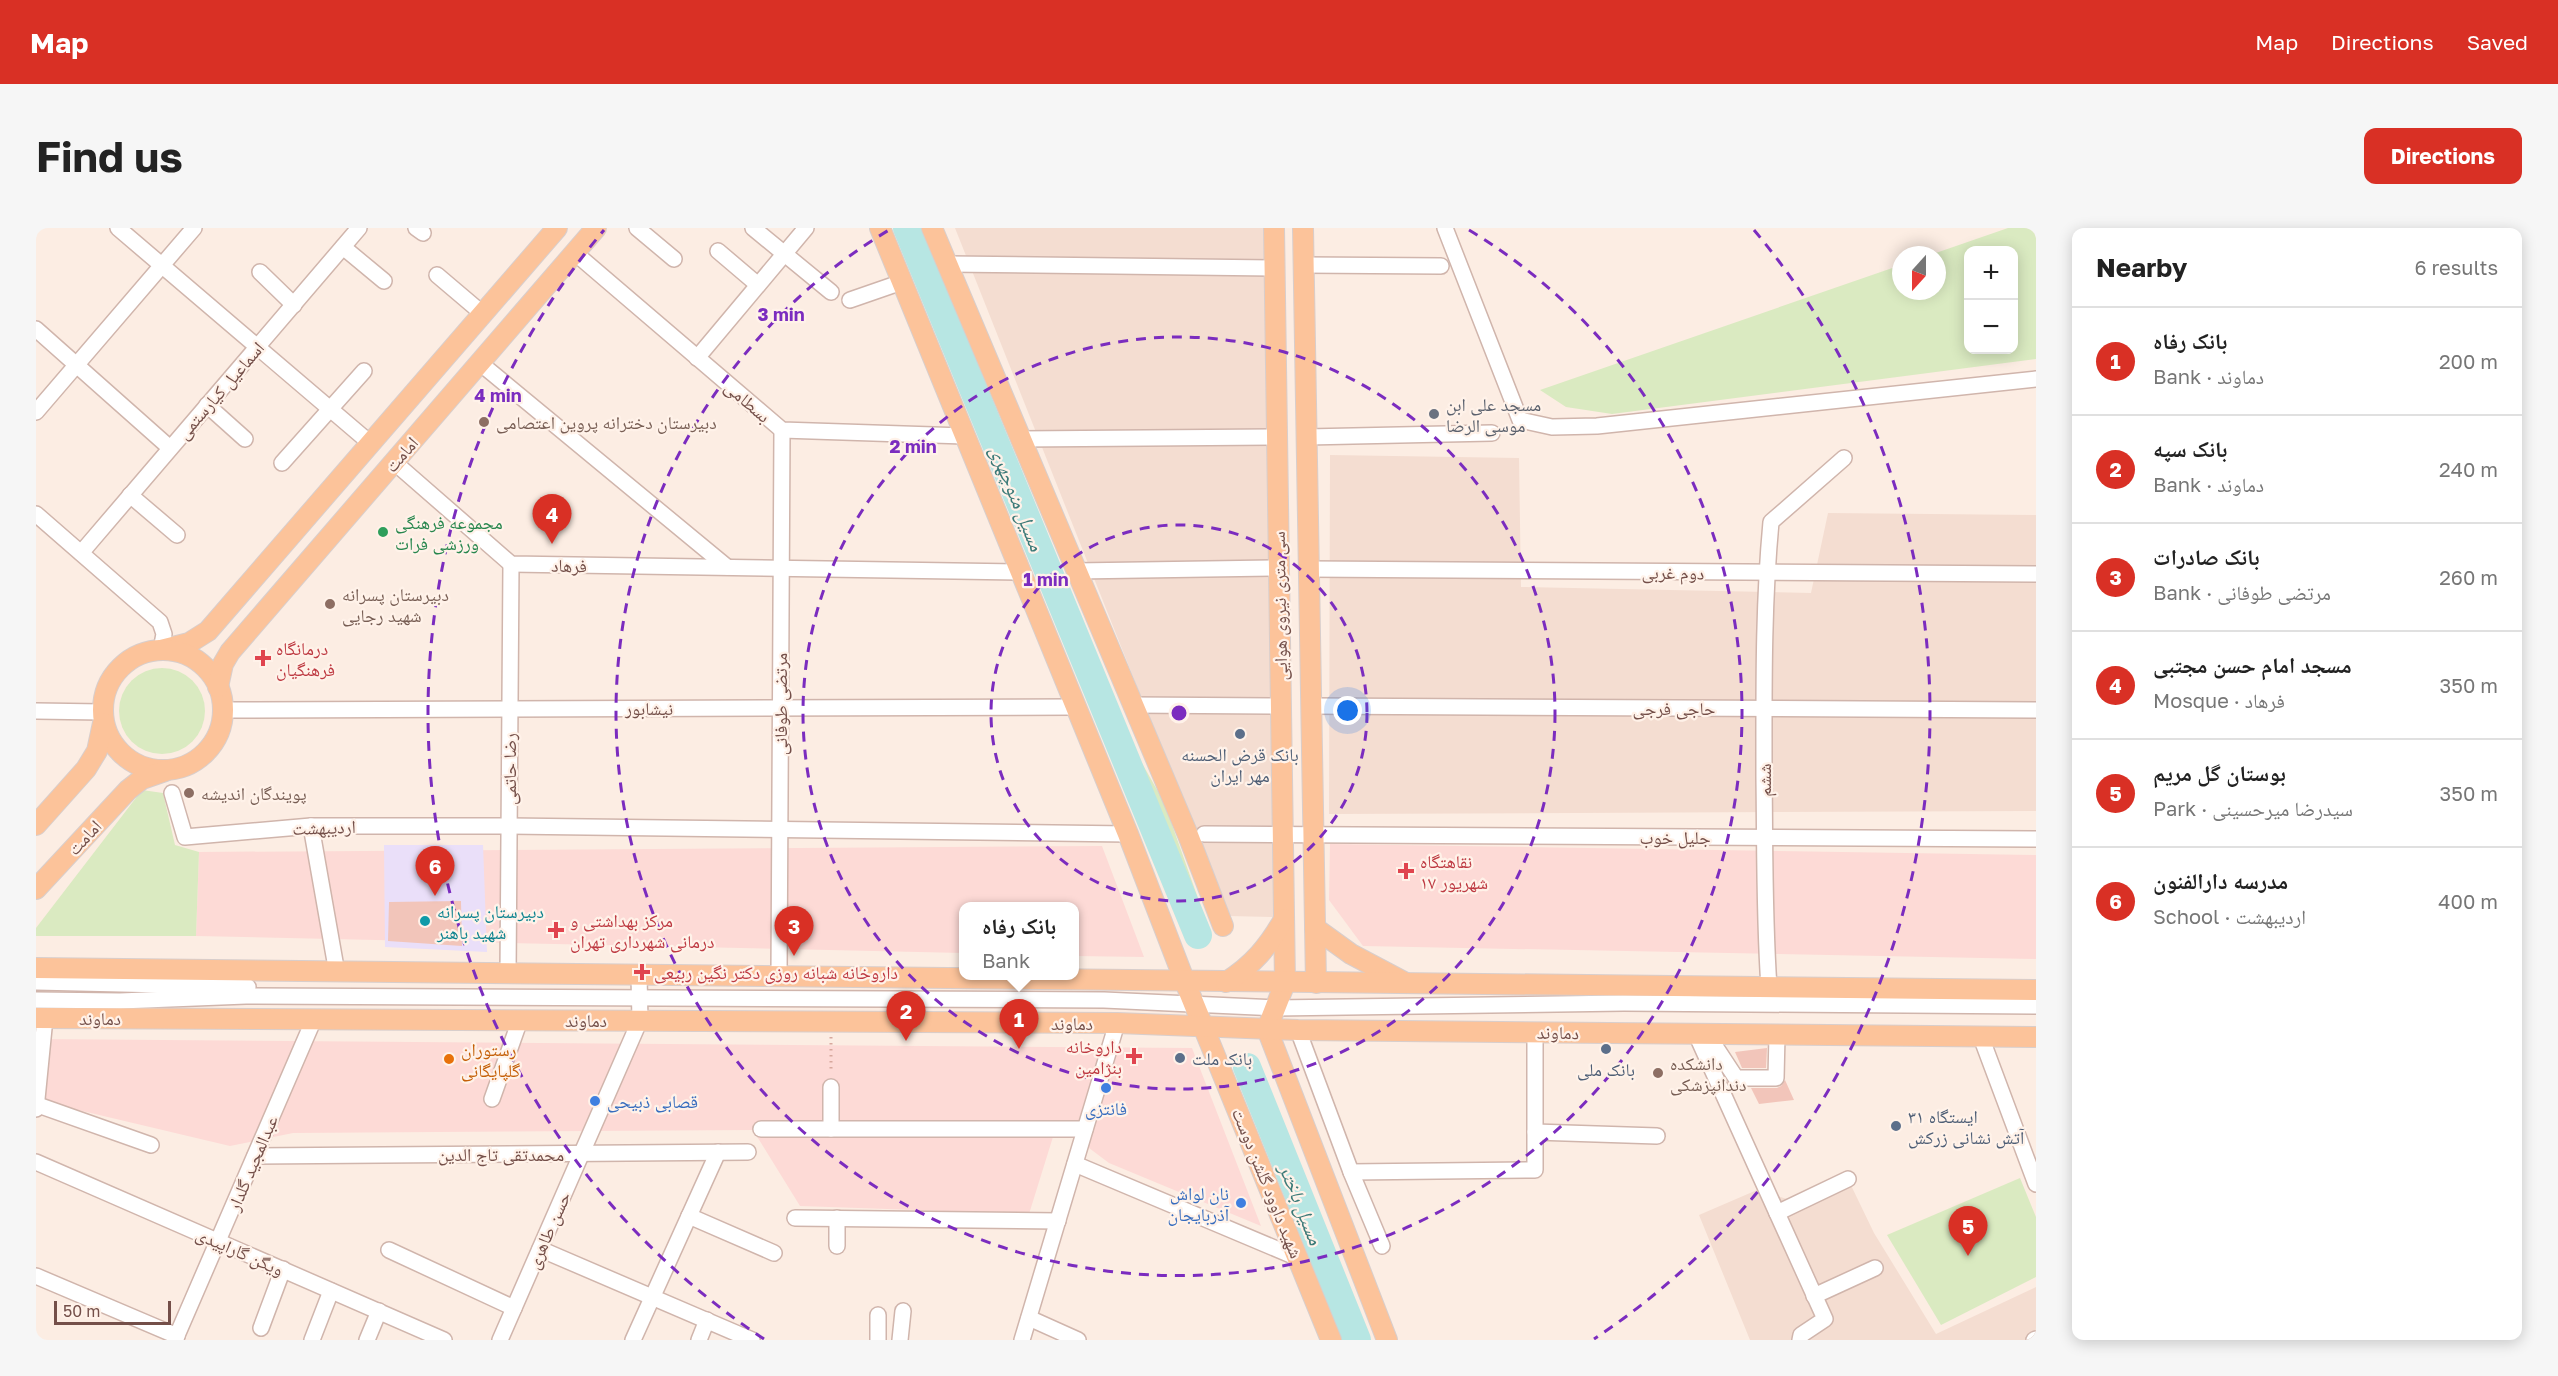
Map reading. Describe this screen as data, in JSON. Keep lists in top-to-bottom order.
{
  "streets": {
    "main road": [
      "امامت",
      "سی متری نیروی هوایی",
      "دماوند",
      "شهید داوود گلشن دوست"
    ],
    "street": [
      "اسماعیل کیارستمی",
      "بسطامی",
      "فرهاد",
      "دوم غربی",
      "مرتضی طوفانی",
      "نیشابور",
      "حاجی فرجی",
      "رضا حاتمی",
      "ششم",
      "اردیبهشت",
      "جلیل خوب",
      "محمدتقی تاج الدین",
      "عبدالمجید گلدار",
      "حسن طاهری",
      "ویگن گاراپیدی"
    ]
  },
  "crossings": [
    ["بسطامی", "امامت"],
    ["بسطامی", "مرتضی طوفانی"],
    ["امامت", "نیشابور"],
    ["فرهاد", "مرتضی طوفانی"],
    ["فرهاد", "رضا حاتمی"],
    ["دوم غربی", "سی متری نیروی هوایی"],
    ["دوم غربی", "ششم"],
    ["سی متری نیروی هوایی", "حاجی فرجی"],
    ["سی متری نیروی هوایی", "جلیل خوب"],
    ["مرتضی طوفانی", "نیشابور"],
    ["مرتضی طوفانی", "اردیبهشت"],
    ["نیشابور", "رضا حاتمی"],
    ["حاجی فرجی", "ششم"],
    ["رضا حاتمی", "اردیبهشت"],
    ["ششم", "جلیل خوب"],
    ["دماوند", "عبدالمجید گلدار"],
    ["دماوند", "شهید داوود گلشن دوست"],
    ["دماوند", "حسن طاهری"],
    ["محمدتقی تاج الدین", "عبدالمجید گلدار"],
    ["محمدتقی تاج الدین", "حسن طاهری"],
    ["عبدالمجید گلدار", "ویگن گاراپیدی"]
  ],
  "water": ["مسیل منوچهری", "مسیل باختر"],
  "places": {
    "other": [
      "مسجد علی ابن موسی الرضا",
      "دبیرستان دخترانه پروین اعتصامی",
      "مجموعه فرهنگی ورزشی فرات",
      "دبیرستان پسرانه شهید رجایی",
      "بانک قرض الحسنه مهر ایران",
      "پویندگان اندیشه",
      "دبیرستان پسرانه شهید باهنر",
      "بانک ملی",
      "بانک ملت",
      "رستوران گلپایگانی",
      "دانشکده دندانپزشکی",
      "فانتزی",
      "قصابی ذبیحی",
      "ایستگاه ۳۱ آتش نشانی زرکش",
      "نان لواش آذربایجان"
    ],
    "health": [
      "درمانگاه فرهنگیان",
      "نقاهتگاه ۱۷ شهریور",
      "مرکز بهداشتی و درمانی شهرداری تهران",
      "داروخانه شبانه روزی دکتر نگین ربیعی",
      "داروخانه بنژامین"
    ]
  },
  "scale_bar": "50 m",
  "north": "bottom",
  "page": {
    "header": "Map",
    "nav": ["Map", "Directions", "Saved"],
    "buttons": "Directions",
    "title": "Find us",
    "heading": ["Nearby", "6 results"],
    "map_buttons": ["+", "−"],
    "list": [
      {
        "mark": "1",
        "name": "بانک رفاه",
        "note": "Bank · دماوند",
        "value": "200 m"
      },
      {
        "mark": "2",
        "name": "بانک سپه",
        "note": "Bank · دماوند",
        "value": "240 m"
      },
      {
        "mark": "3",
        "name": "بانک صادرات",
        "note": "Bank · مرتضی طوفانی",
        "value": "260 m"
      },
      {
        "mark": "4",
        "name": "مسجد امام حسن مجتبی",
        "note": "Mosque · فرهاد",
        "value": "350 m"
      },
      {
        "mark": "5",
        "name": "بوستان گل مریم",
        "note": "Park · سیدرضا میرحسینی",
        "value": "350 m"
      },
      {
        "mark": "6",
        "name": "مدرسه دارالفنون",
        "note": "School · اردیبهشت",
        "value": "400 m"
      }
    ],
    "pins": [
      "4",
      "6",
      "3",
      "2",
      "1",
      "5"
    ],
    "popup": ["بانک رفاه", "Bank"],
    "scale": "50 m"
  },
  "rings": [
    "3 min",
    "4 min",
    "2 min",
    "1 min"
  ]
}
